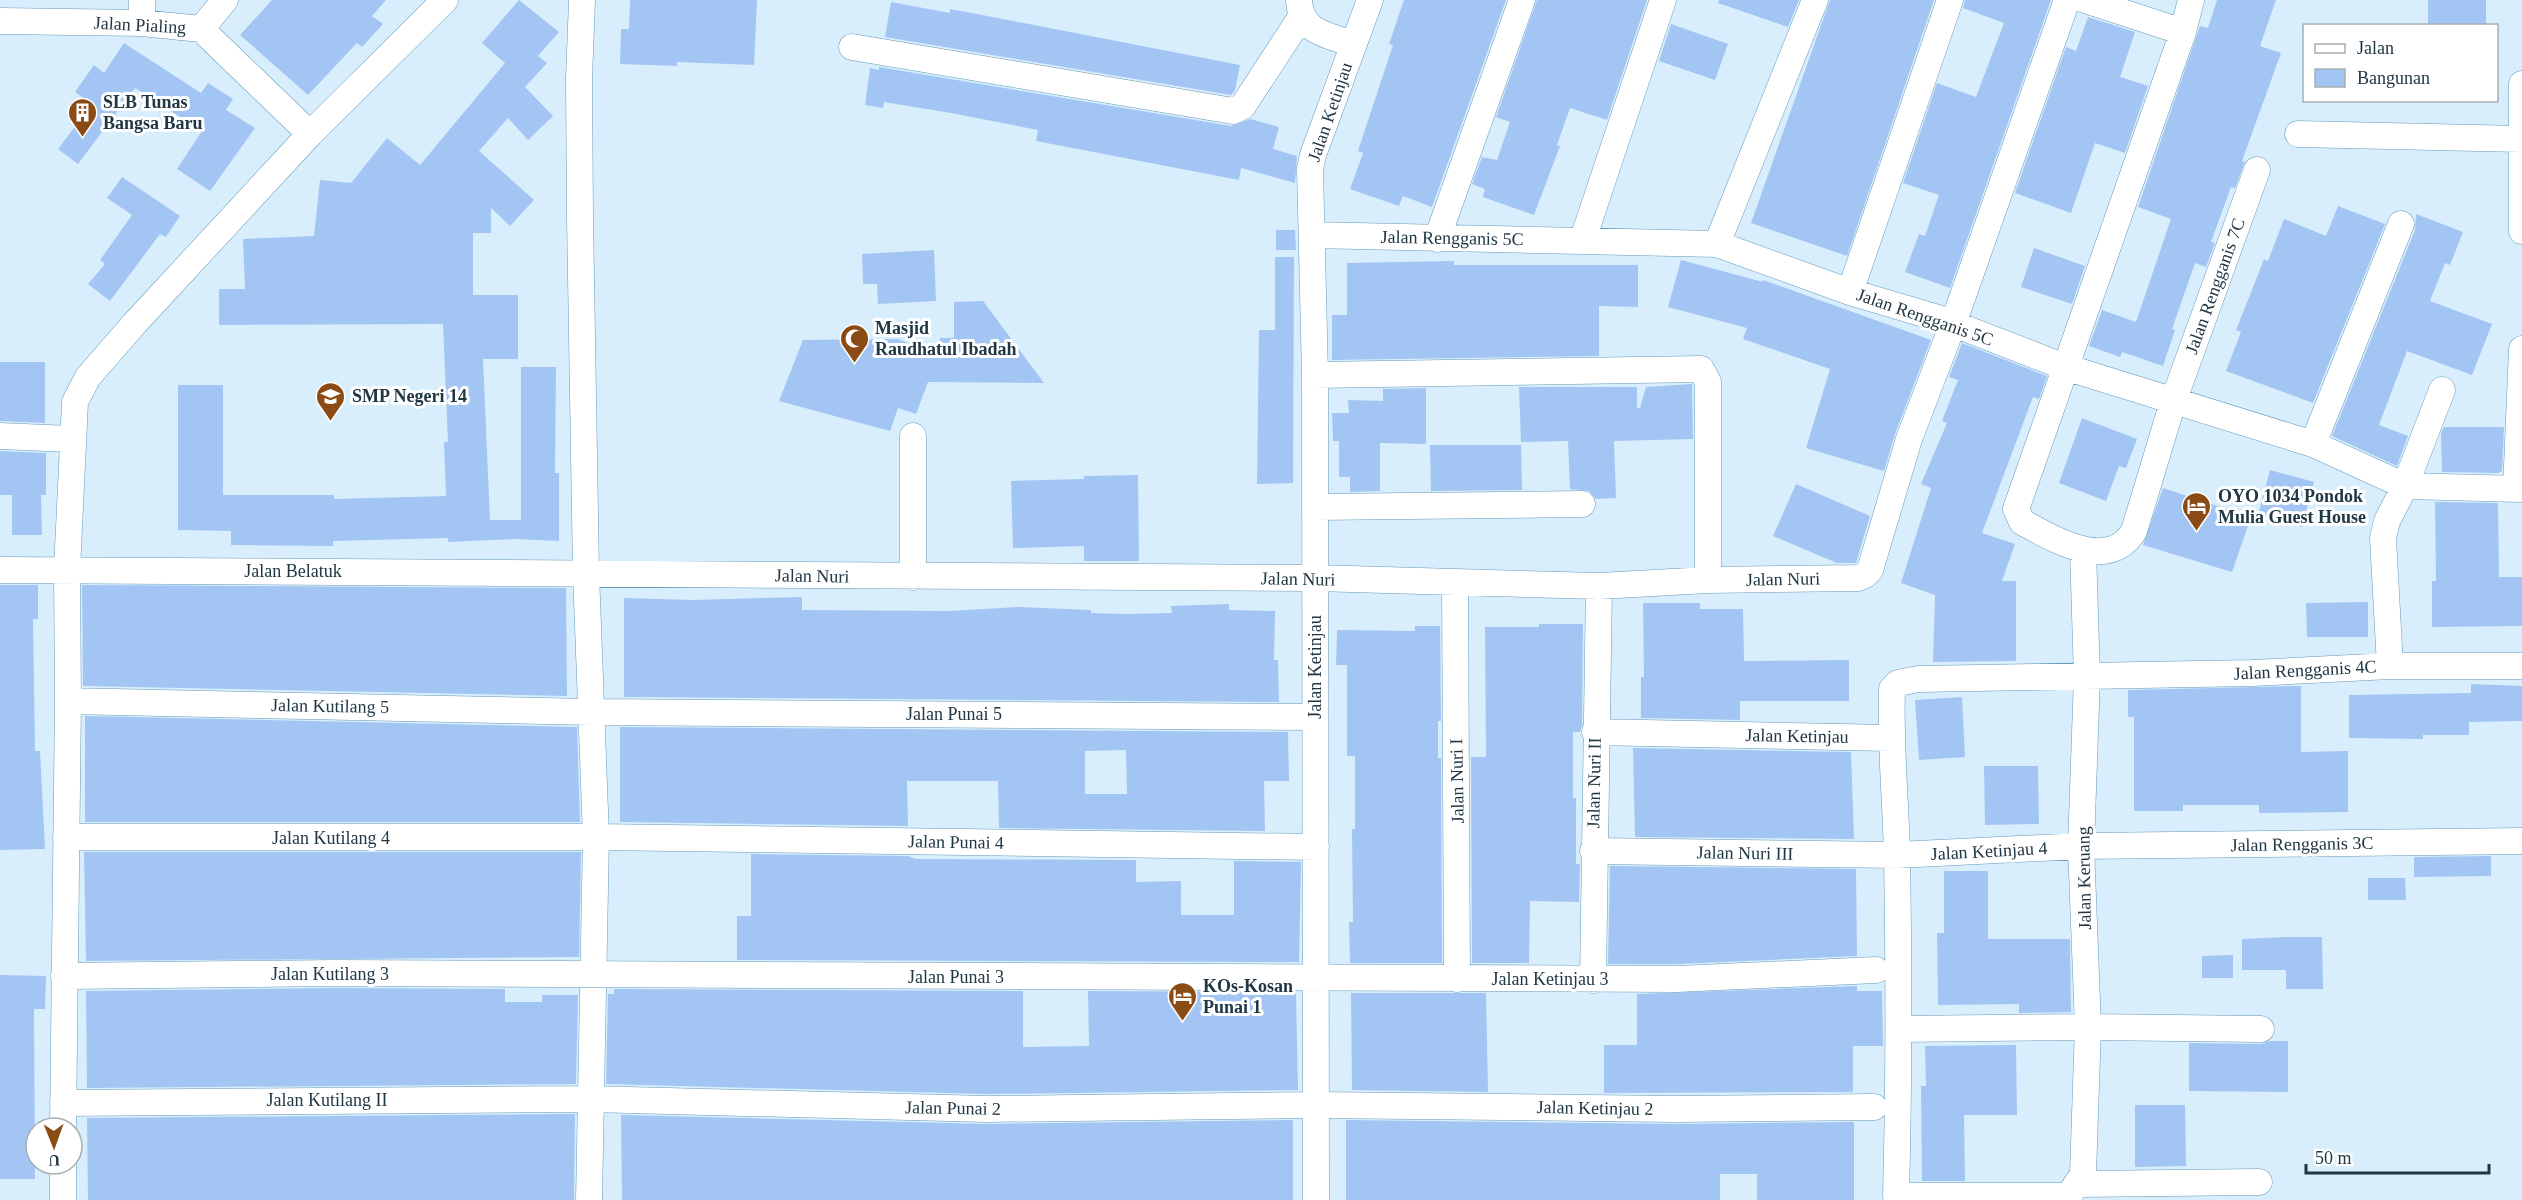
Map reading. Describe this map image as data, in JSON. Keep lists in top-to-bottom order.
{
  "streets": {
    "street": [
      "Jalan Pialing",
      "Jalan Ketinjau",
      "Jalan Rengganis 5C",
      "Jalan Rengganis 7C",
      "Jalan Belatuk",
      "Jalan Nuri",
      "Jalan Rengganis 4C",
      "Jalan Kutilang 5",
      "Jalan Punai 5",
      "Jalan Nuri I",
      "Jalan Nuri II",
      "Jalan Kutilang 4",
      "Jalan Punai 4",
      "Jalan Rengganis 3C",
      "Jalan Ketinjau 4",
      "Jalan Nuri III",
      "Jalan Keruang",
      "Jalan Kutilang 3",
      "Jalan Punai 3",
      "Jalan Ketinjau 3",
      "Jalan Kutilang II",
      "Jalan Punai 2",
      "Jalan Ketinjau 2"
    ]
  },
  "crossings": [
    ["Jalan Ketinjau", "Jalan Rengganis 5C"],
    ["Jalan Ketinjau", "Jalan Nuri"],
    ["Jalan Ketinjau", "Jalan Rengganis 4C"],
    ["Jalan Ketinjau", "Jalan Punai 5"],
    ["Jalan Ketinjau", "Jalan Nuri II"],
    ["Jalan Ketinjau", "Jalan Punai 4"],
    ["Jalan Ketinjau", "Jalan Punai 3"],
    ["Jalan Ketinjau", "Jalan Ketinjau 3"],
    ["Jalan Ketinjau", "Jalan Punai 2"],
    ["Jalan Ketinjau", "Jalan Ketinjau 2"],
    ["Jalan Rengganis 5C", "Jalan Rengganis 7C"],
    ["Jalan Rengganis 5C", "Jalan Nuri"],
    ["Jalan Belatuk", "Jalan Nuri"],
    ["Jalan Nuri", "Jalan Nuri I"],
    ["Jalan Nuri", "Jalan Nuri II"],
    ["Jalan Rengganis 4C", "Jalan Keruang"],
    ["Jalan Kutilang 5", "Jalan Punai 5"],
    ["Jalan Nuri I", "Jalan Ketinjau 3"],
    ["Jalan Nuri II", "Jalan Nuri III"],
    ["Jalan Nuri II", "Jalan Ketinjau 3"],
    ["Jalan Kutilang 4", "Jalan Punai 4"],
    ["Jalan Rengganis 3C", "Jalan Ketinjau 4"],
    ["Jalan Rengganis 3C", "Jalan Keruang"],
    ["Jalan Ketinjau 4", "Jalan Nuri III"],
    ["Jalan Ketinjau 4", "Jalan Keruang"],
    ["Jalan Kutilang 3", "Jalan Punai 3"],
    ["Jalan Punai 3", "Jalan Ketinjau 3"],
    ["Jalan Kutilang II", "Jalan Punai 2"],
    ["Jalan Punai 2", "Jalan Ketinjau 2"]
  ],
  "places": {
    "building": ["SLB Tunas Bangsa Baru"],
    "mosque": ["Masjid Raudhatul Ibadah"],
    "school or university": ["SMP Negeri 14"],
    "hotel": ["OYO 1034 Pondok Mulia Guest House", "KOs-Kosan Punai 1"]
  },
  "legend": ["Jalan", "Bangunan"],
  "scale_bar": "50 m",
  "north": "bottom"
}
